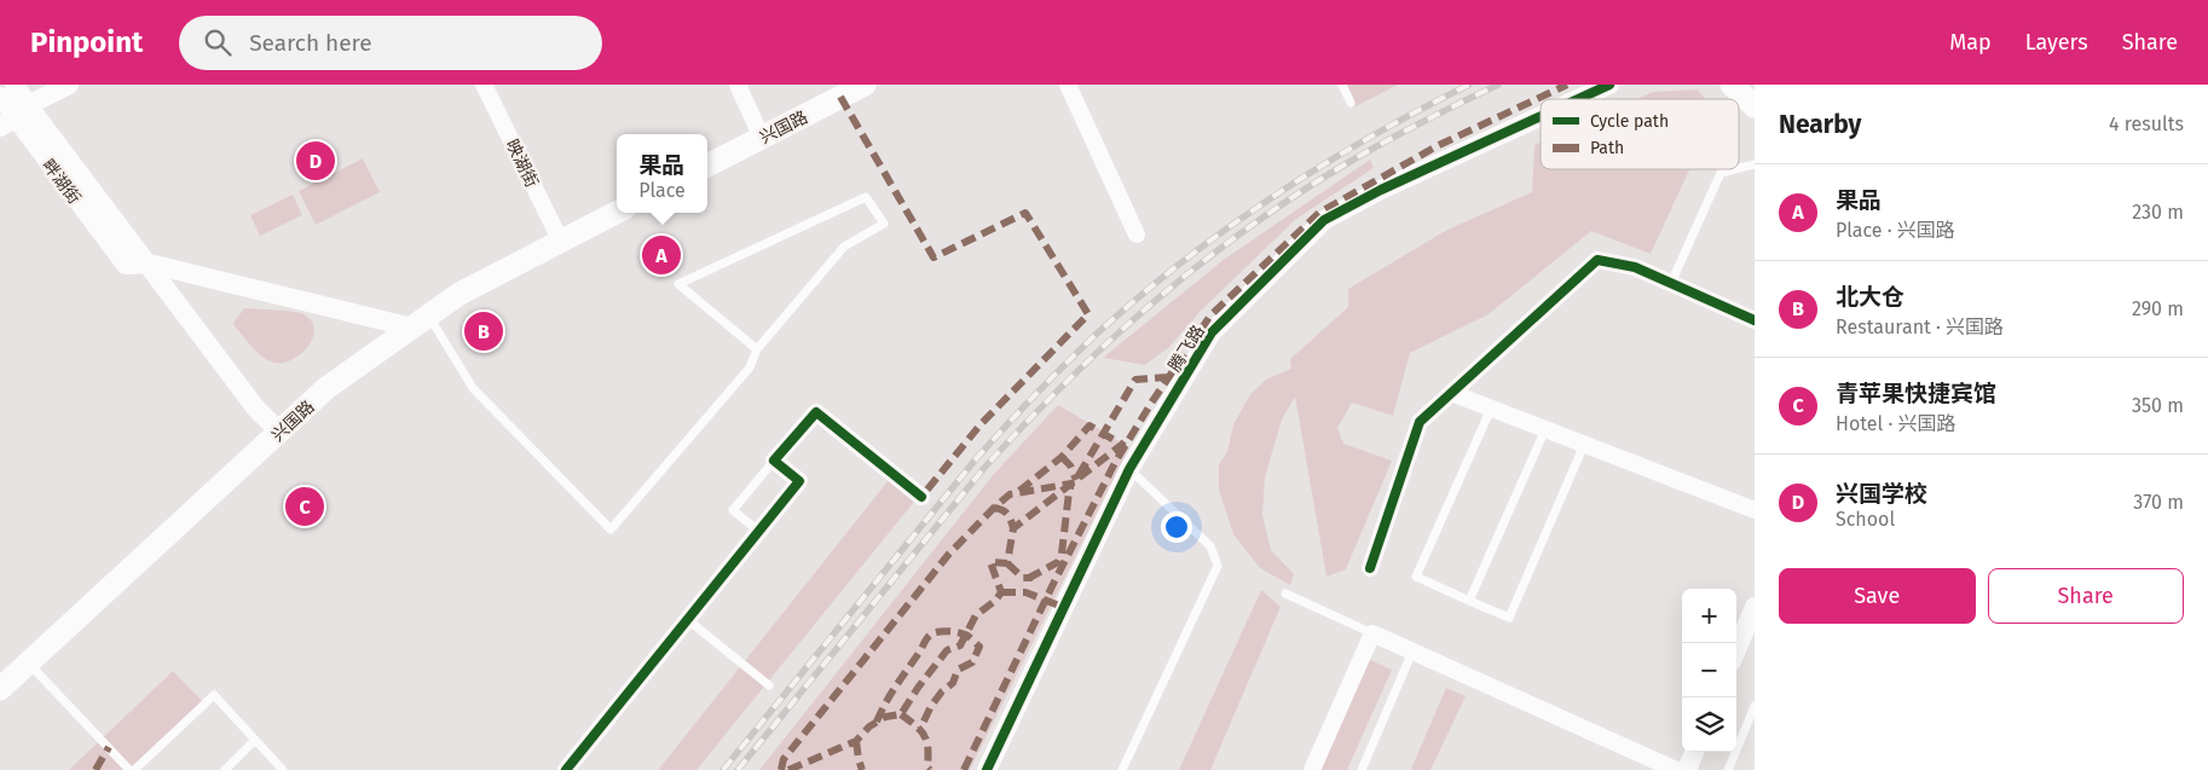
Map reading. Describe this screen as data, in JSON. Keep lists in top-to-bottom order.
{
  "streets": {
    "main road": ["兴国路"],
    "street": ["映湖街", "畔湖街", "腾飞路"]
  },
  "crossings": [
    ["兴国路", "映湖街"]
  ],
  "legend": ["Cycle path", "Path"],
  "page": {
    "header": "Pinpoint",
    "search": "Search here",
    "nav": ["Map", "Layers", "Share"],
    "heading": ["Nearby", "4 results"],
    "popup": ["果品", "Place"],
    "pins": [
      "D",
      "A",
      "B",
      "C"
    ],
    "list": [
      {
        "mark": "A",
        "name": "果品",
        "note": "Place · 兴国路",
        "value": "230 m"
      },
      {
        "mark": "B",
        "name": "北大仓",
        "note": "Restaurant · 兴国路",
        "value": "290 m"
      },
      {
        "mark": "C",
        "name": "青苹果快捷宾馆",
        "note": "Hotel · 兴国路",
        "value": "350 m"
      },
      {
        "mark": "D",
        "name": "兴国学校",
        "note": "School",
        "value": "370 m"
      }
    ],
    "buttons": ["Save", "Share"],
    "map_buttons": ["+", "−"]
  }
}
